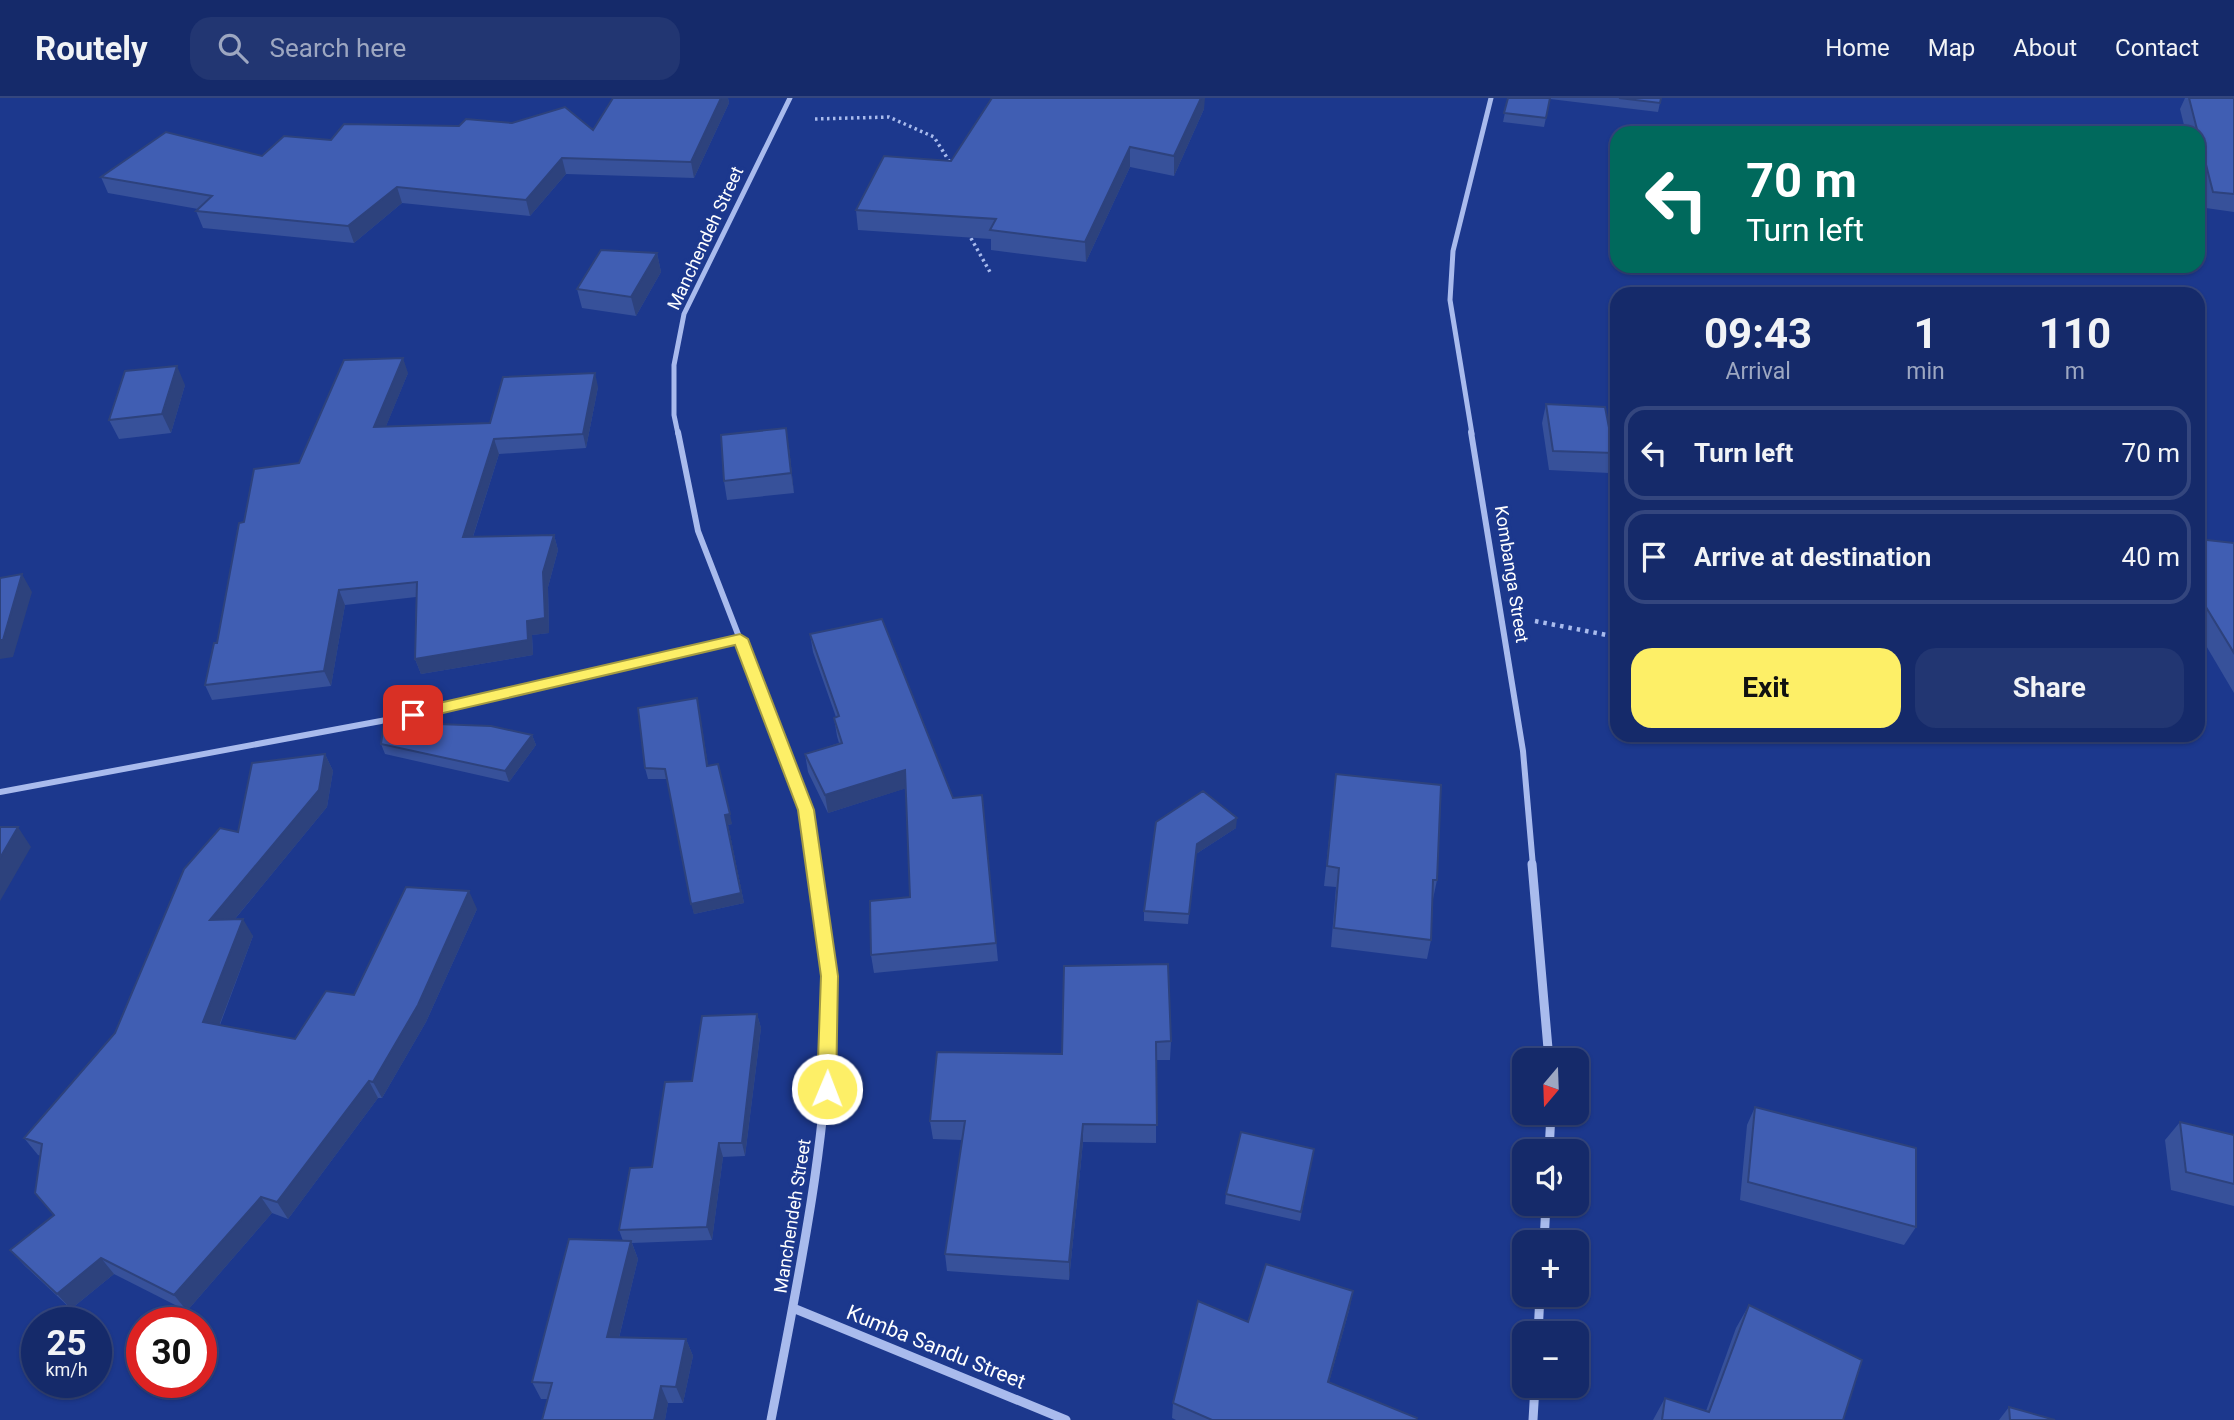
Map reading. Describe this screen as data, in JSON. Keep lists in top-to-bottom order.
{
  "streets": {
    "street": ["Manchendeh Street", "Kombanga Street", "Kumba Sandu Street"]
  },
  "crossings": [
    ["Manchendeh Street", "Kumba Sandu Street"]
  ],
  "north": "bottom",
  "page": {
    "header": "Routely",
    "search": "Search here",
    "nav": [
      "Home",
      "Map",
      "About",
      "Contact"
    ],
    "turn": ["70 m", "Turn left"],
    "eta": [
      "09:43",
      "Arrival",
      "1",
      "min",
      "110",
      "m"
    ],
    "list": [
      {
        "name": "Turn left",
        "value": "70 m"
      },
      {
        "name": "Arrive at destination",
        "value": "40 m"
      }
    ],
    "buttons": ["Exit", "Share"],
    "map_buttons": ["+", "−"],
    "speed": "25 km/h",
    "limit": "30"
  }
}
